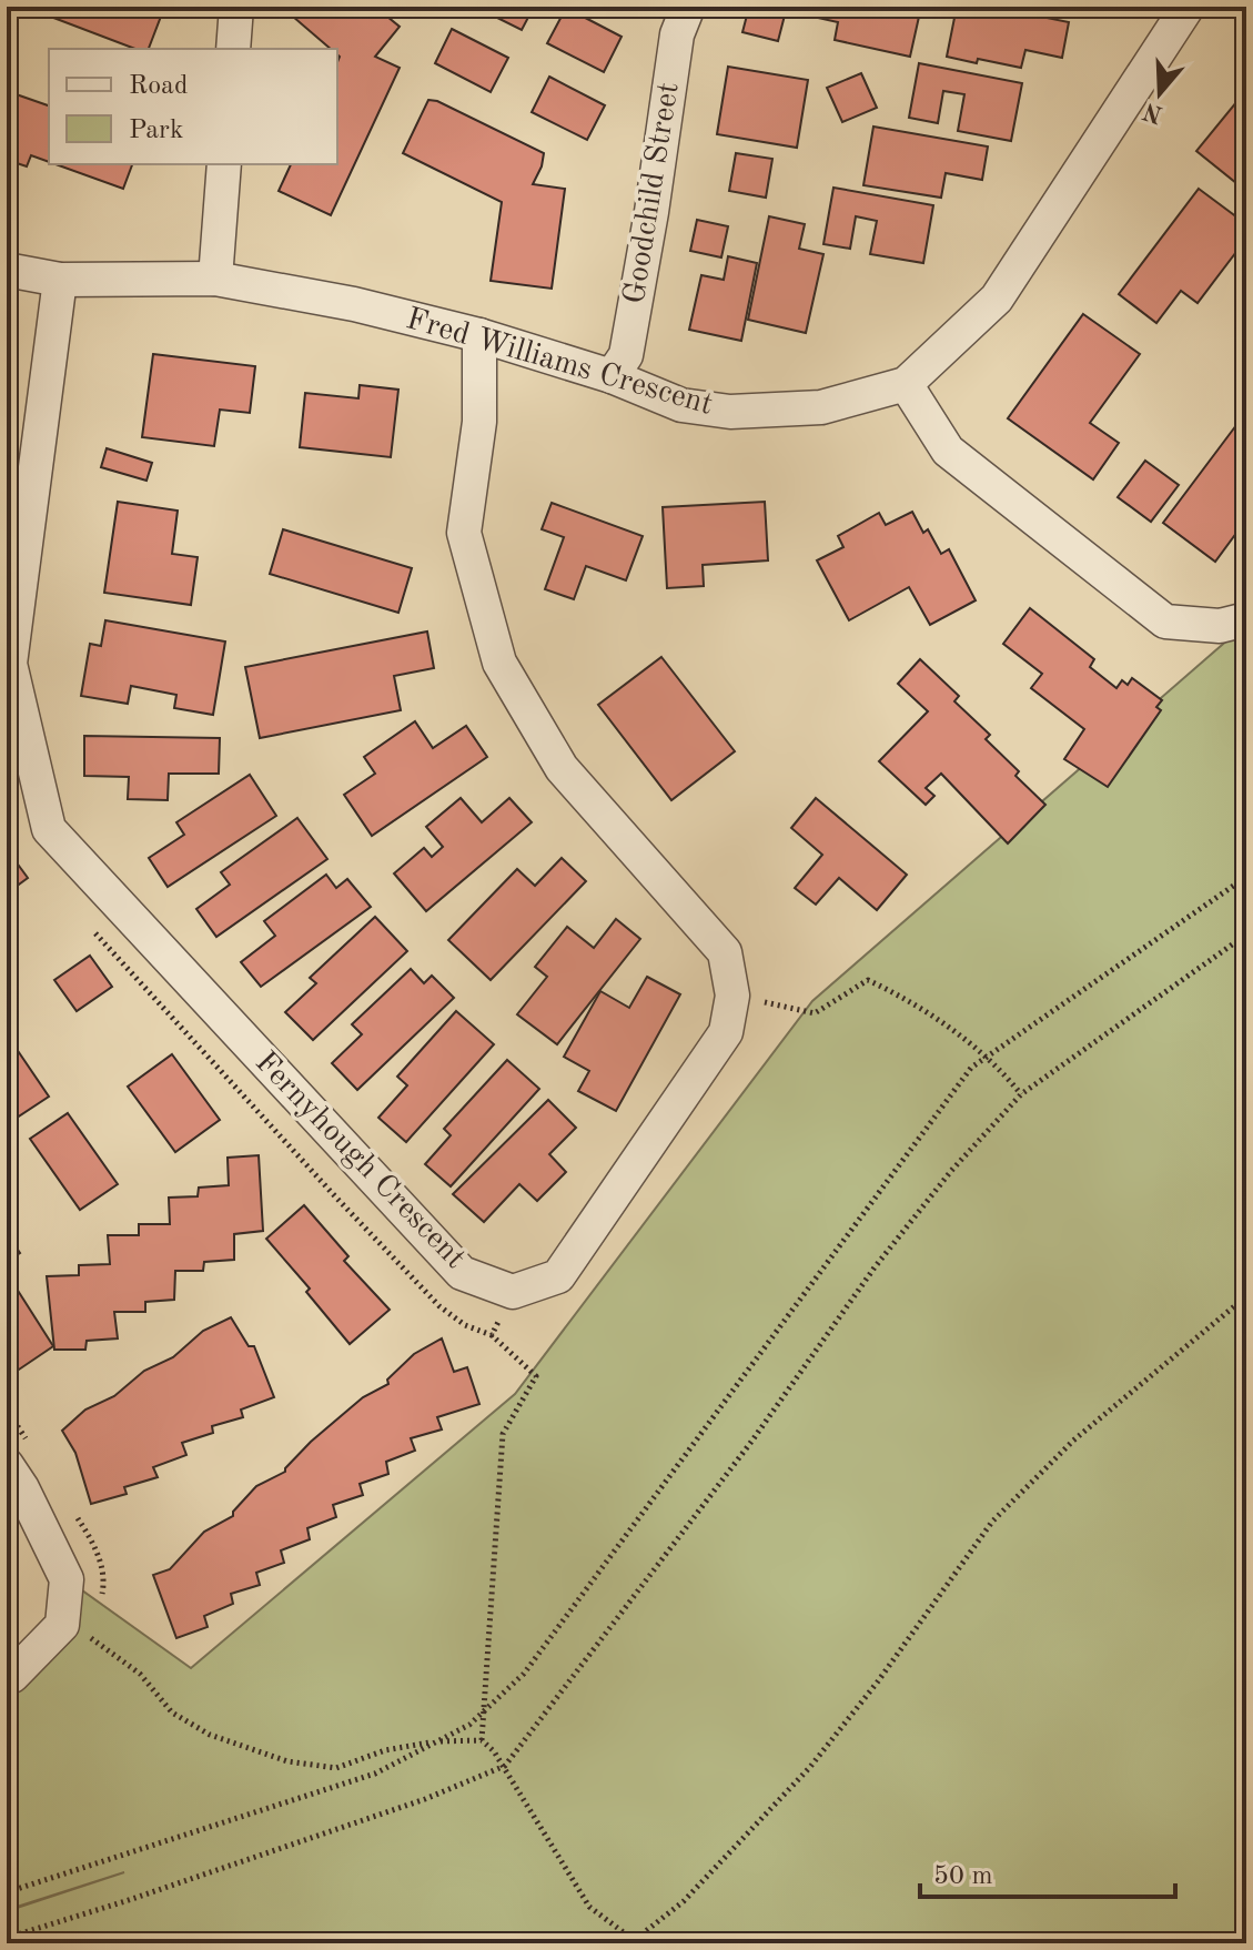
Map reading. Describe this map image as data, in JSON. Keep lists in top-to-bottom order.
{
  "streets": {
    "street": ["Goodchild Street", "Fred Williams Crescent", "Fernyhough Crescent"]
  },
  "crossings": [
    ["Goodchild Street", "Fred Williams Crescent"],
    ["Fred Williams Crescent", "Fernyhough Crescent"]
  ],
  "legend": ["Road", "Park"],
  "scale_bar": "50 m",
  "north": "bottom"
}
